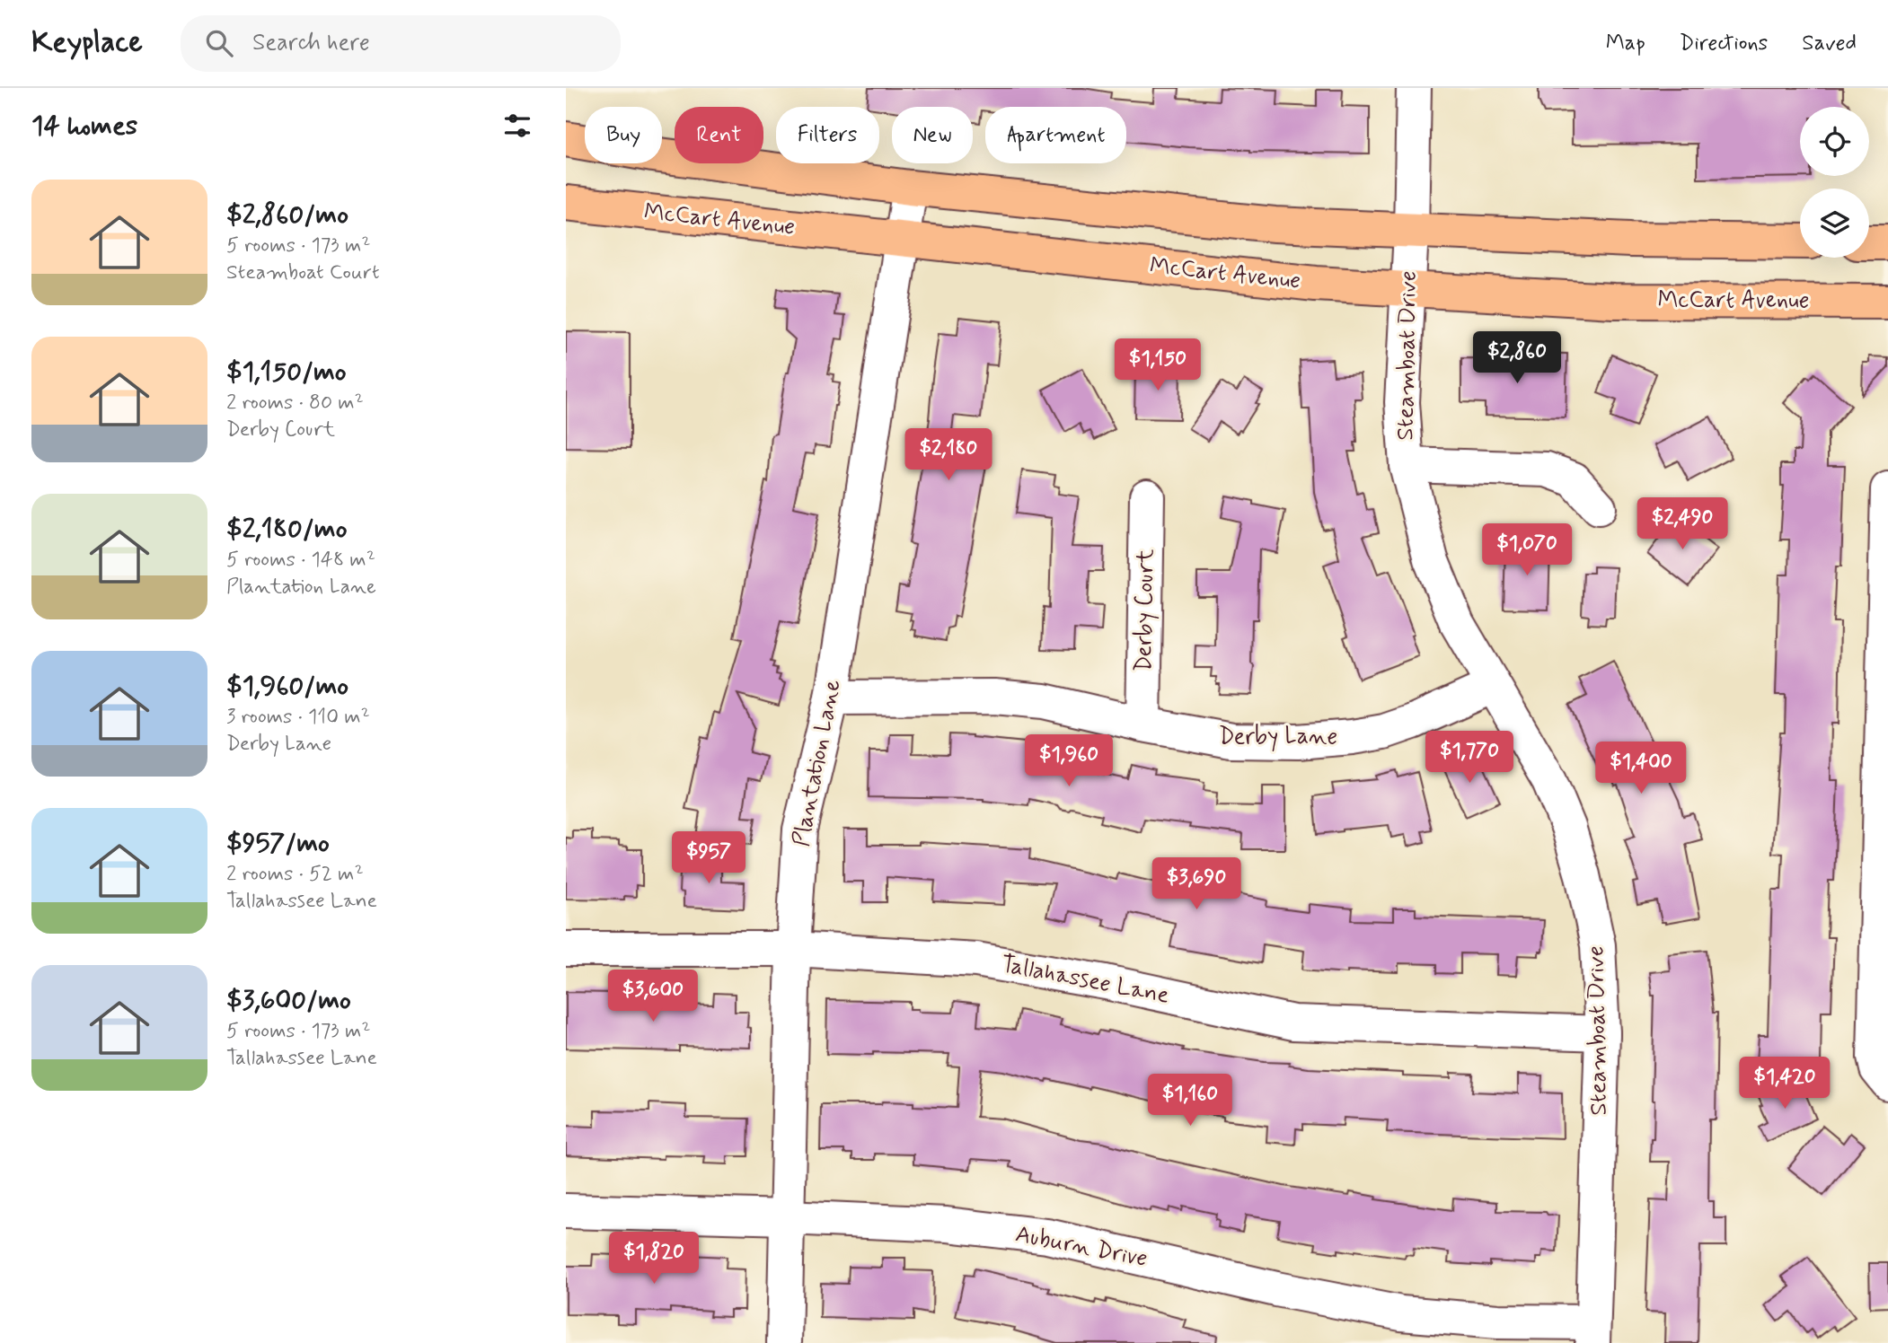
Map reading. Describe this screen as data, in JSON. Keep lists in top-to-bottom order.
{
  "streets": {
    "main road": ["McCart Avenue"],
    "street": [
      "Steamboat Drive",
      "Derby Court",
      "Derby Lane",
      "Plantation Lane",
      "Tallahassee Lane",
      "Auburn Drive"
    ]
  },
  "crossings": [
    ["McCart Avenue", "Steamboat Drive"],
    ["McCart Avenue", "Plantation Lane"],
    ["Steamboat Drive", "Derby Lane"],
    ["Steamboat Drive", "Tallahassee Lane"],
    ["Steamboat Drive", "Auburn Drive"],
    ["Derby Court", "Derby Lane"],
    ["Derby Lane", "Plantation Lane"],
    ["Plantation Lane", "Tallahassee Lane"],
    ["Plantation Lane", "Auburn Drive"]
  ],
  "page": {
    "header": "Keyplace",
    "search": "Search here",
    "nav": ["Map", "Directions", "Saved"],
    "heading": "14 homes",
    "chip": [
      "Buy",
      "Rent",
      "Filters",
      "New",
      "Apartment"
    ],
    "list": [
      {
        "name": "$2,860/mo",
        "note": "5 rooms · 173 m² · Steamboat Court"
      },
      {
        "name": "$1,150/mo",
        "note": "2 rooms · 80 m² · Derby Court"
      },
      {
        "name": "$2,180/mo",
        "note": "5 rooms · 148 m² · Plantation Lane"
      },
      {
        "name": "$1,960/mo",
        "note": "3 rooms · 110 m² · Derby Lane"
      },
      {
        "name": "$957/mo",
        "note": "2 rooms · 52 m² · Tallahassee Lane"
      },
      {
        "name": "$3,600/mo",
        "note": "5 rooms · 173 m² · Tallahassee Lane"
      }
    ],
    "price": [
      "$2,860",
      "$1,150",
      "$2,180",
      "$2,490",
      "$1,070",
      "$1,770",
      "$1,960",
      "$1,400",
      "$957",
      "$3,690",
      "$3,600",
      "$1,420",
      "$1,160",
      "$1,820"
    ]
  }
}
